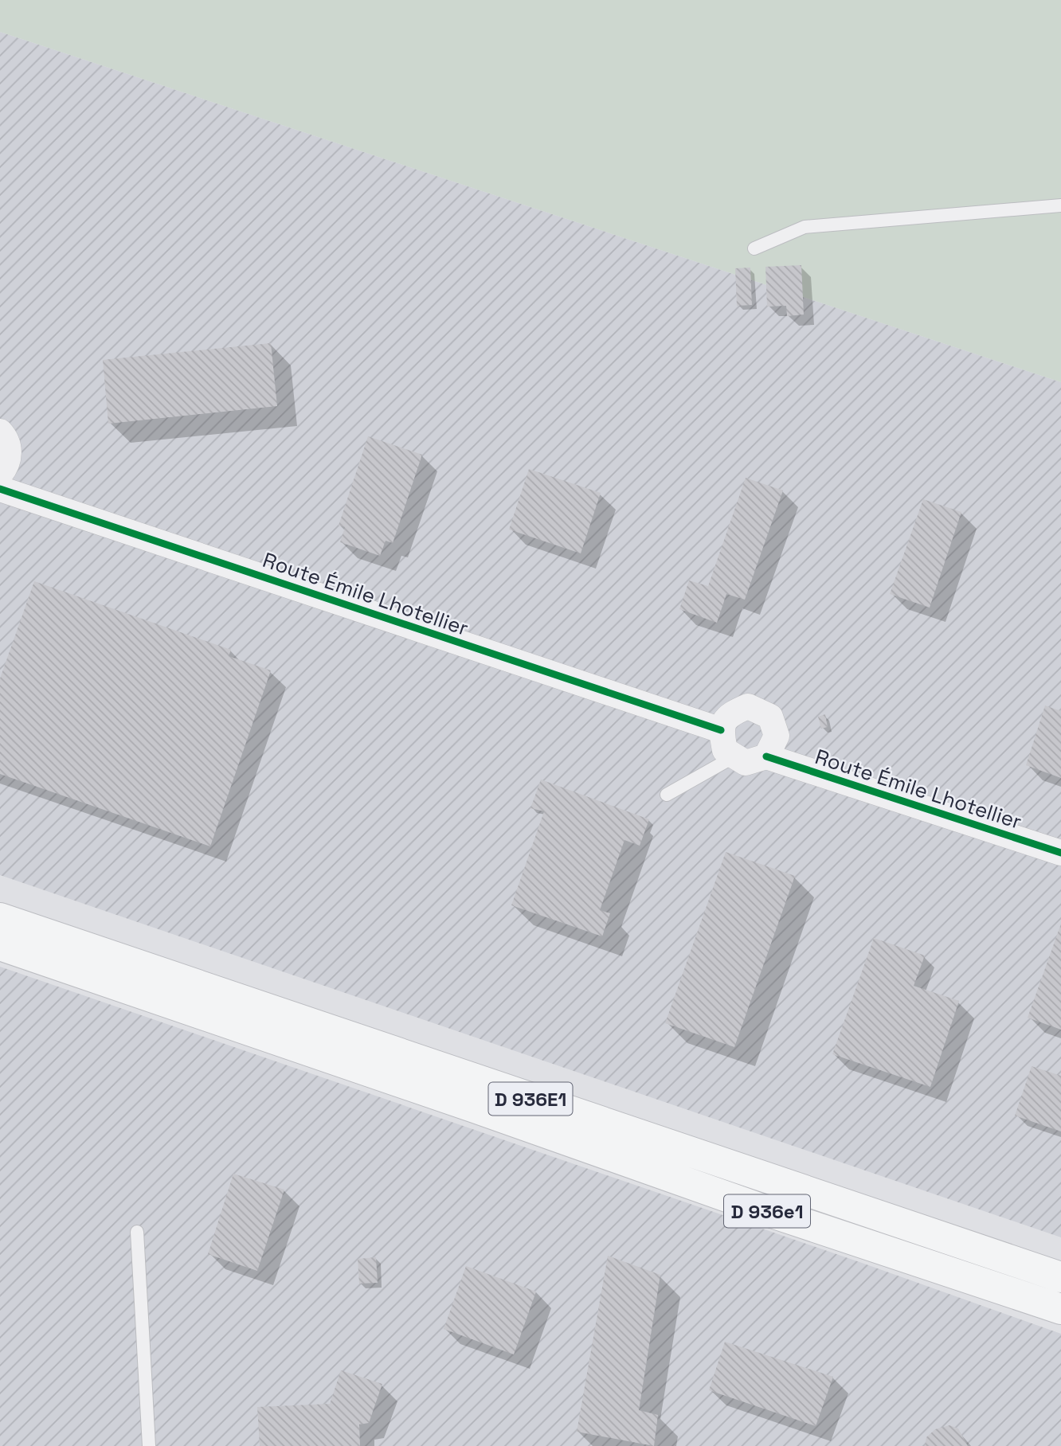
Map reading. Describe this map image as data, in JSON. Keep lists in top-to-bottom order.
{
  "streets": {
    "main road": ["D 936E1", "D 936e1"],
    "street": ["Route Émile Lhotellier"]
  },
  "crossings": [
    ["D 936E1", "D 936e1"]
  ]
}
